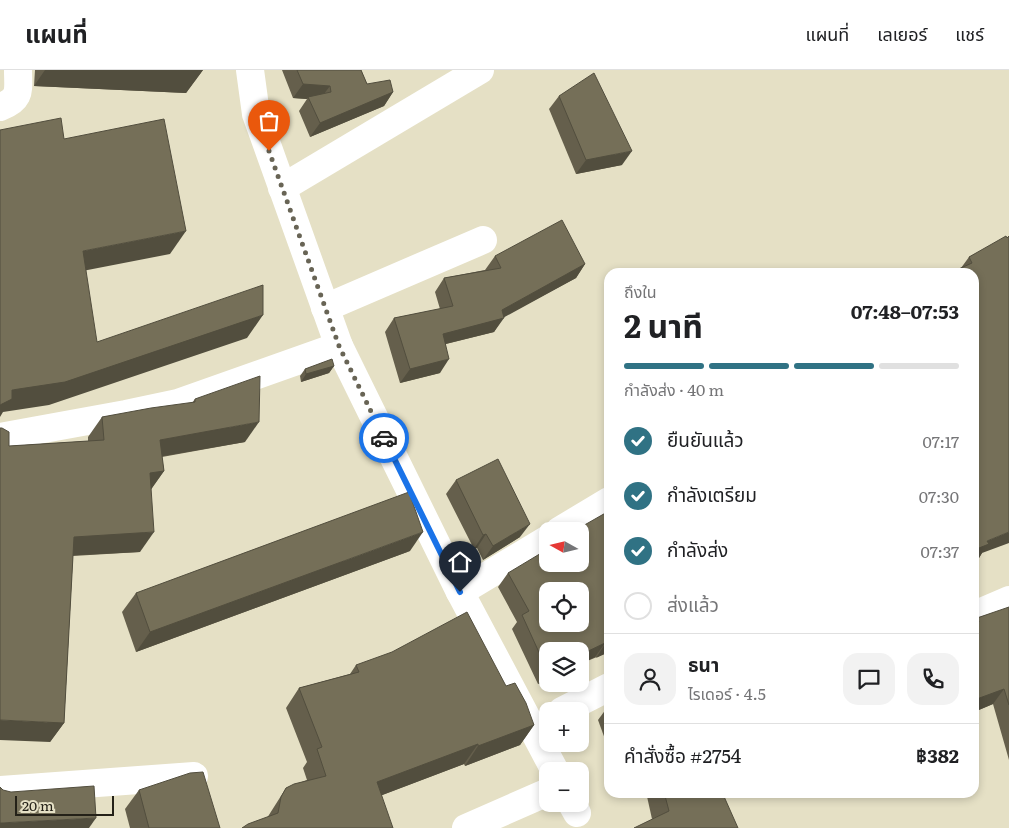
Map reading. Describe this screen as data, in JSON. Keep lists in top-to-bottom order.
{
  "scale_bar": "20 m",
  "north": "left",
  "page": {
    "header": "แผนที่",
    "nav": ["แผนที่", "เลเยอร์", "แชร์"],
    "heading": ["2 นาที", "ถึงใน", "07:48–07:53"],
    "panel": [
      "ธนา",
      "ไรเดอร์ · 4.5",
      "คำสั่งซื้อ #2754",
      "฿382"
    ],
    "bar": "กำลังส่ง · 40 m",
    "list": [
      ["ยืนยันแล้ว", "07:17"],
      ["กำลังเตรียม", "07:30"],
      ["กำลังส่ง", "07:37"],
      "ส่งแล้ว"
    ],
    "map_buttons": ["+", "−"],
    "scale": "20 m"
  }
}
